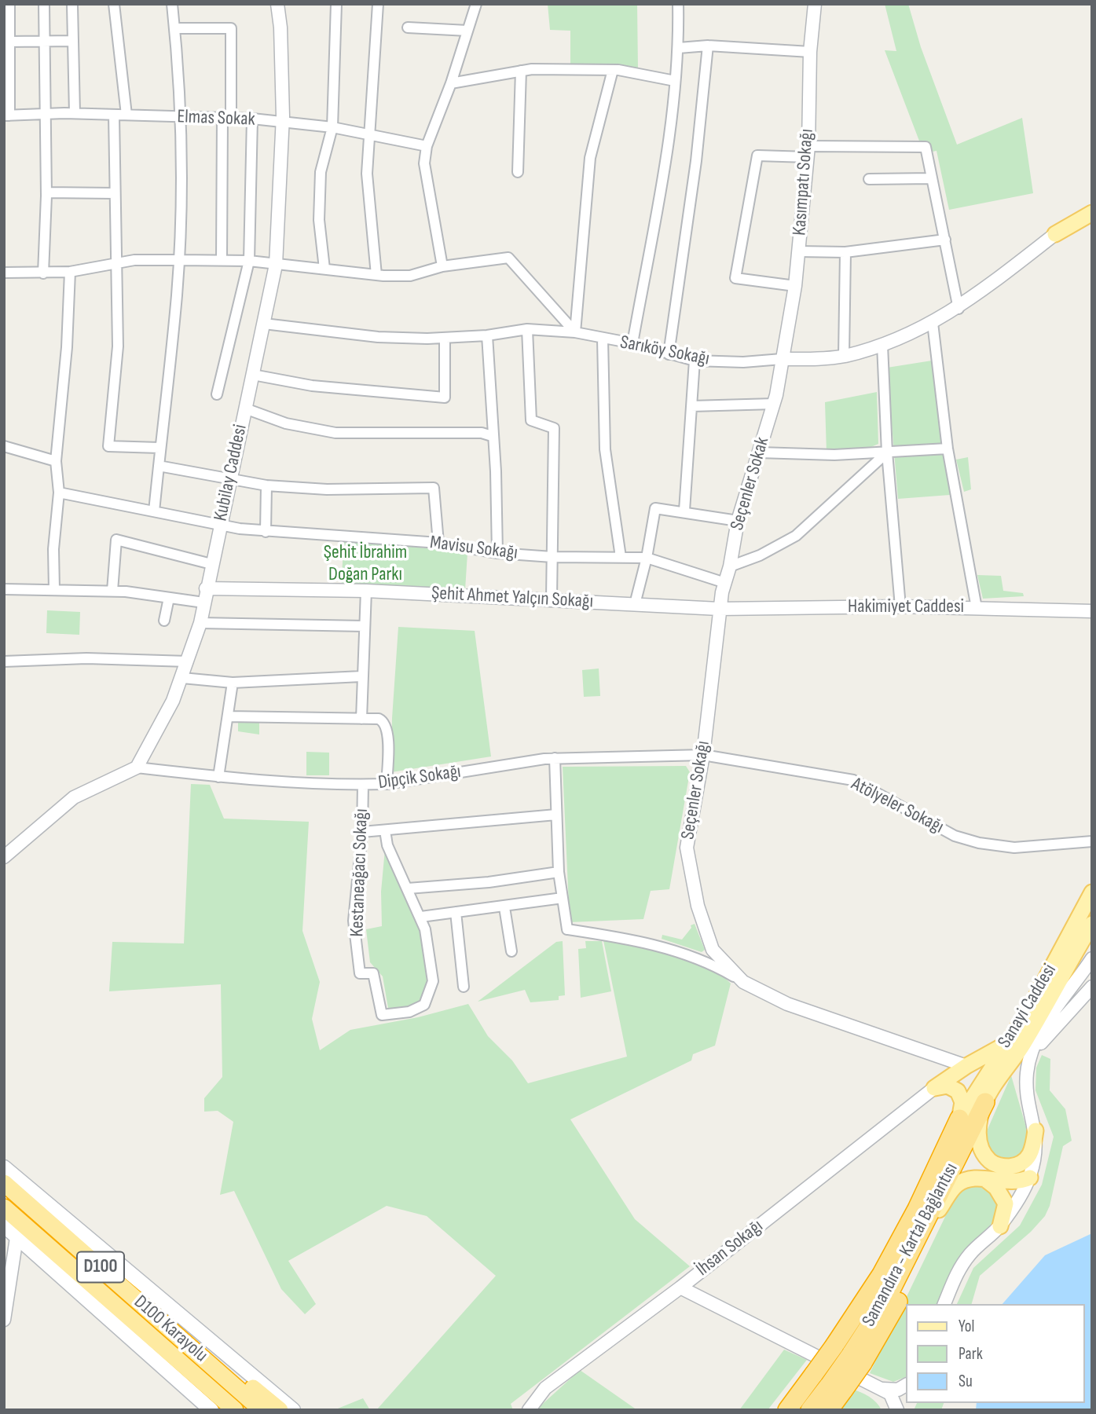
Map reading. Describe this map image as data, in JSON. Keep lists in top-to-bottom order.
{
  "streets": {
    "highway": ["Samandıra - Kartal Bağlantısı", "D100", "D100 Karayolu"],
    "main road": ["Sanayi Caddesi"],
    "street": [
      "Elmas Sokak",
      "Kasımpatı Sokağı",
      "Sarıköy Sokağı",
      "Kubilay Caddesi",
      "Seçenler Sokak",
      "Mavisu Sokağı",
      "Şehit Ahmet Yalçın Sokağı",
      "Hakimiyet Caddesi",
      "Dipçik Sokağı",
      "Seçenler Sokağı",
      "Atölyeler Sokağı",
      "Kestaneağacı Sokağı",
      "İhsan Sokağı"
    ]
  },
  "crossings": [
    ["Elmas Sokak", "Kubilay Caddesi"],
    ["Kasımpatı Sokağı", "Sarıköy Sokağı"],
    ["Kasımpatı Sokağı", "Seçenler Sokak"],
    ["Sarıköy Sokağı", "Kubilay Caddesi"],
    ["Sarıköy Sokağı", "Seçenler Sokak"],
    ["Kubilay Caddesi", "Mavisu Sokağı"],
    ["Kubilay Caddesi", "Şehit Ahmet Yalçın Sokağı"],
    ["Kubilay Caddesi", "Dipçik Sokağı"],
    ["Seçenler Sokak", "Mavisu Sokağı"],
    ["Seçenler Sokak", "Şehit Ahmet Yalçın Sokağı"],
    ["Seçenler Sokak", "Hakimiyet Caddesi"],
    ["Seçenler Sokak", "Seçenler Sokağı"],
    ["Şehit Ahmet Yalçın Sokağı", "Hakimiyet Caddesi"],
    ["Şehit Ahmet Yalçın Sokağı", "Seçenler Sokağı"],
    ["Hakimiyet Caddesi", "Seçenler Sokağı"],
    ["Dipçik Sokağı", "Seçenler Sokağı"],
    ["Dipçik Sokağı", "Atölyeler Sokağı"],
    ["Dipçik Sokağı", "Kestaneağacı Sokağı"],
    ["Seçenler Sokağı", "Atölyeler Sokağı"],
    ["Sanayi Caddesi", "Samandıra - Kartal Bağlantısı"],
    ["D100", "D100 Karayolu"]
  ],
  "parks": ["Şehit İbrahim Doğan Parkı"],
  "legend": ["Yol", "Park", "Su"]
}
